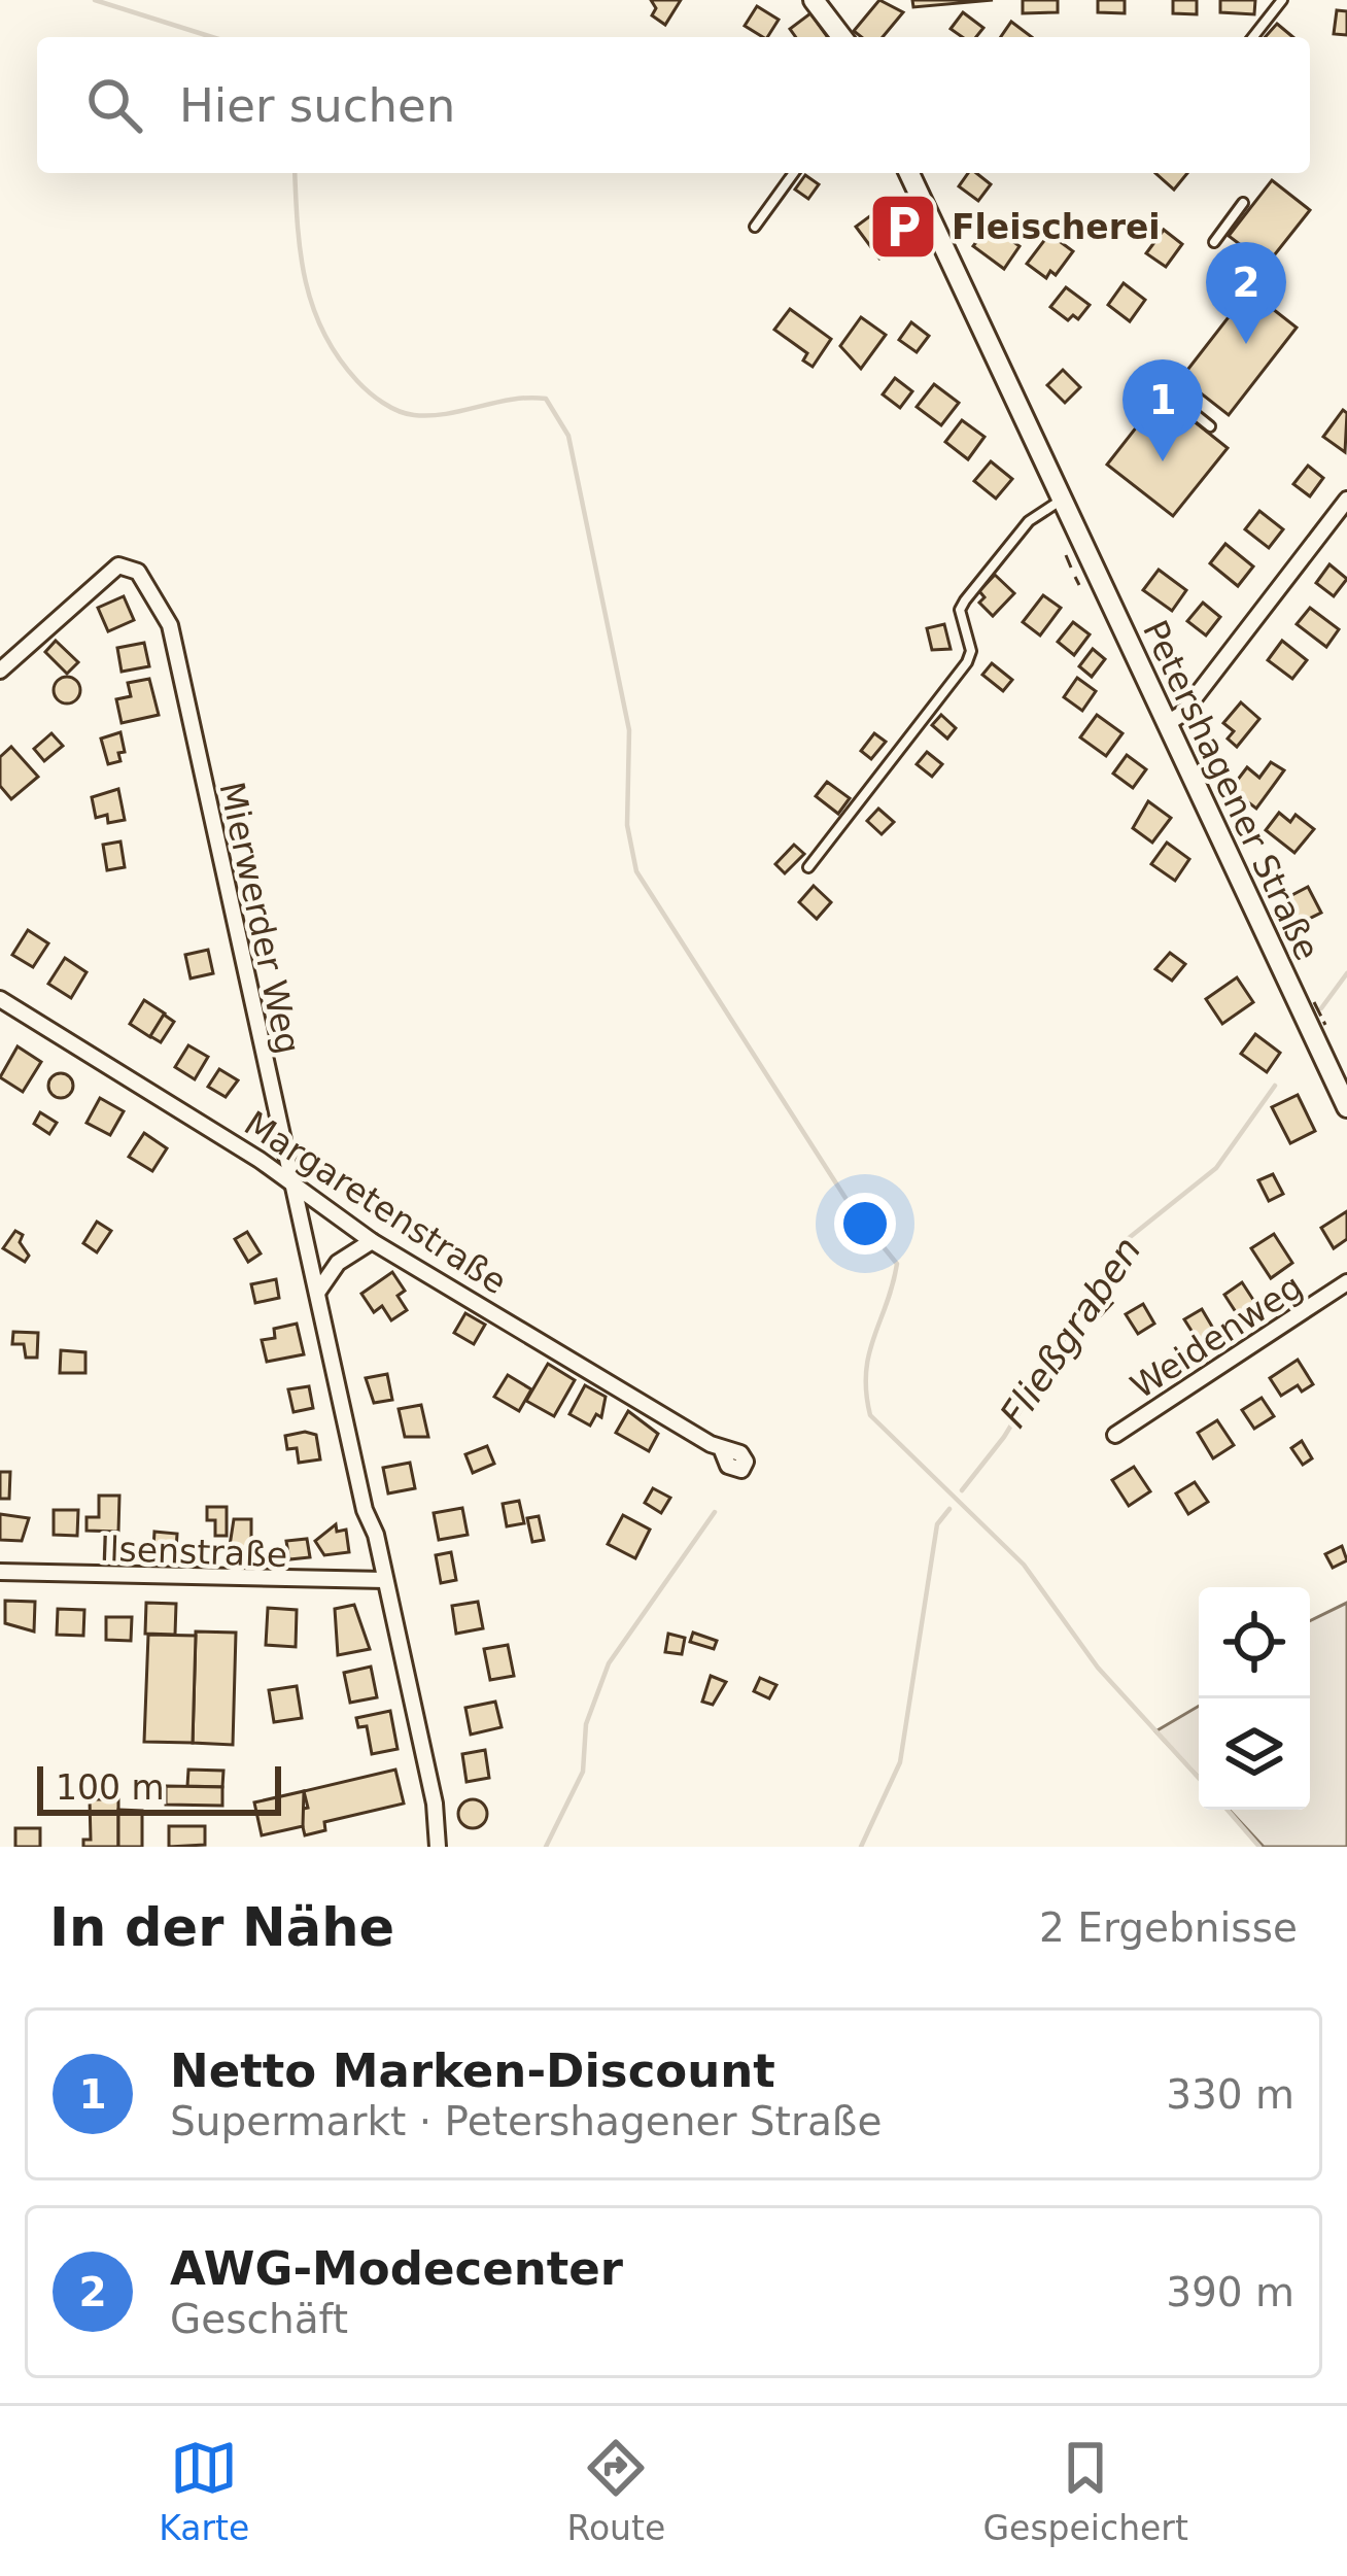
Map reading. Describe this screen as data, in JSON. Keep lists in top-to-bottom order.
{
  "streets": {
    "street": [
      "Petershagener Straße",
      "Mierwerder Weg",
      "Margaretenstraße",
      "Weidenweg",
      "Ilsenstraße"
    ]
  },
  "crossings": [
    ["Mierwerder Weg", "Margaretenstraße"],
    ["Mierwerder Weg", "Ilsenstraße"]
  ],
  "water": ["Fließgraben"],
  "places": {
    "parking": ["Fleischerei"]
  },
  "scale_bar": "100 m",
  "page": {
    "search": "Hier suchen",
    "pins": ["2", "1"],
    "scale": "100 m",
    "heading": ["In der Nähe", "2 Ergebnisse"],
    "list": [
      {
        "mark": "1",
        "name": "Netto Marken-Discount",
        "note": "Supermarkt · Petershagener Straße",
        "value": "330 m"
      },
      {
        "mark": "2",
        "name": "AWG-Modecenter",
        "note": "Geschäft",
        "value": "390 m"
      }
    ],
    "nav": ["Karte", "Route", "Gespeichert"]
  }
}
